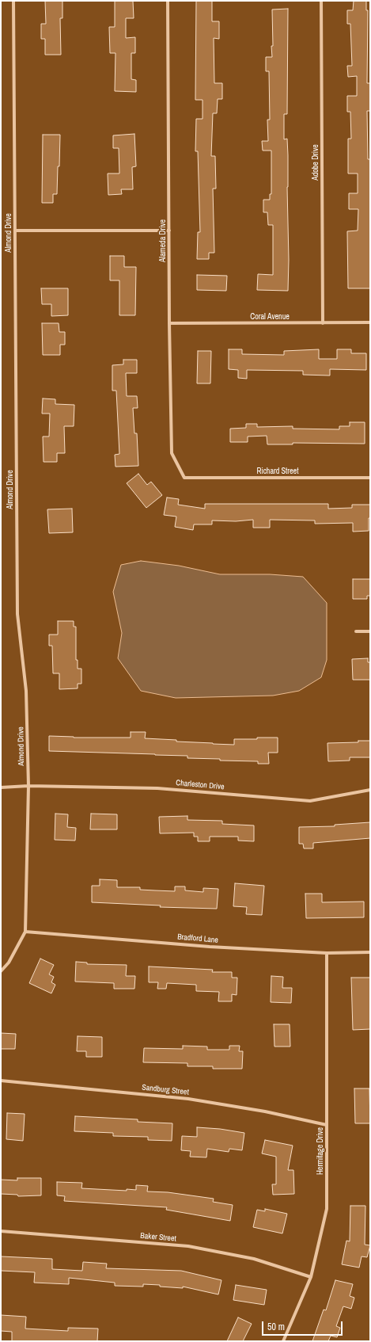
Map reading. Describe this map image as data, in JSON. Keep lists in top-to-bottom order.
{
  "streets": {
    "street": [
      "Adobe Drive",
      "Almond Drive",
      "Alameda Drive",
      "Coral Avenue",
      "Richard Street",
      "Charleston Drive",
      "Bradford Lane",
      "Sandburg Street",
      "Hermitage Drive",
      "Baker Street"
    ]
  },
  "crossings": [
    ["Adobe Drive", "Coral Avenue"],
    ["Almond Drive", "Charleston Drive"],
    ["Almond Drive", "Bradford Lane"],
    ["Alameda Drive", "Coral Avenue"],
    ["Alameda Drive", "Richard Street"],
    ["Bradford Lane", "Hermitage Drive"],
    ["Sandburg Street", "Hermitage Drive"],
    ["Hermitage Drive", "Baker Street"]
  ],
  "scale_bar": "50 m"
}
